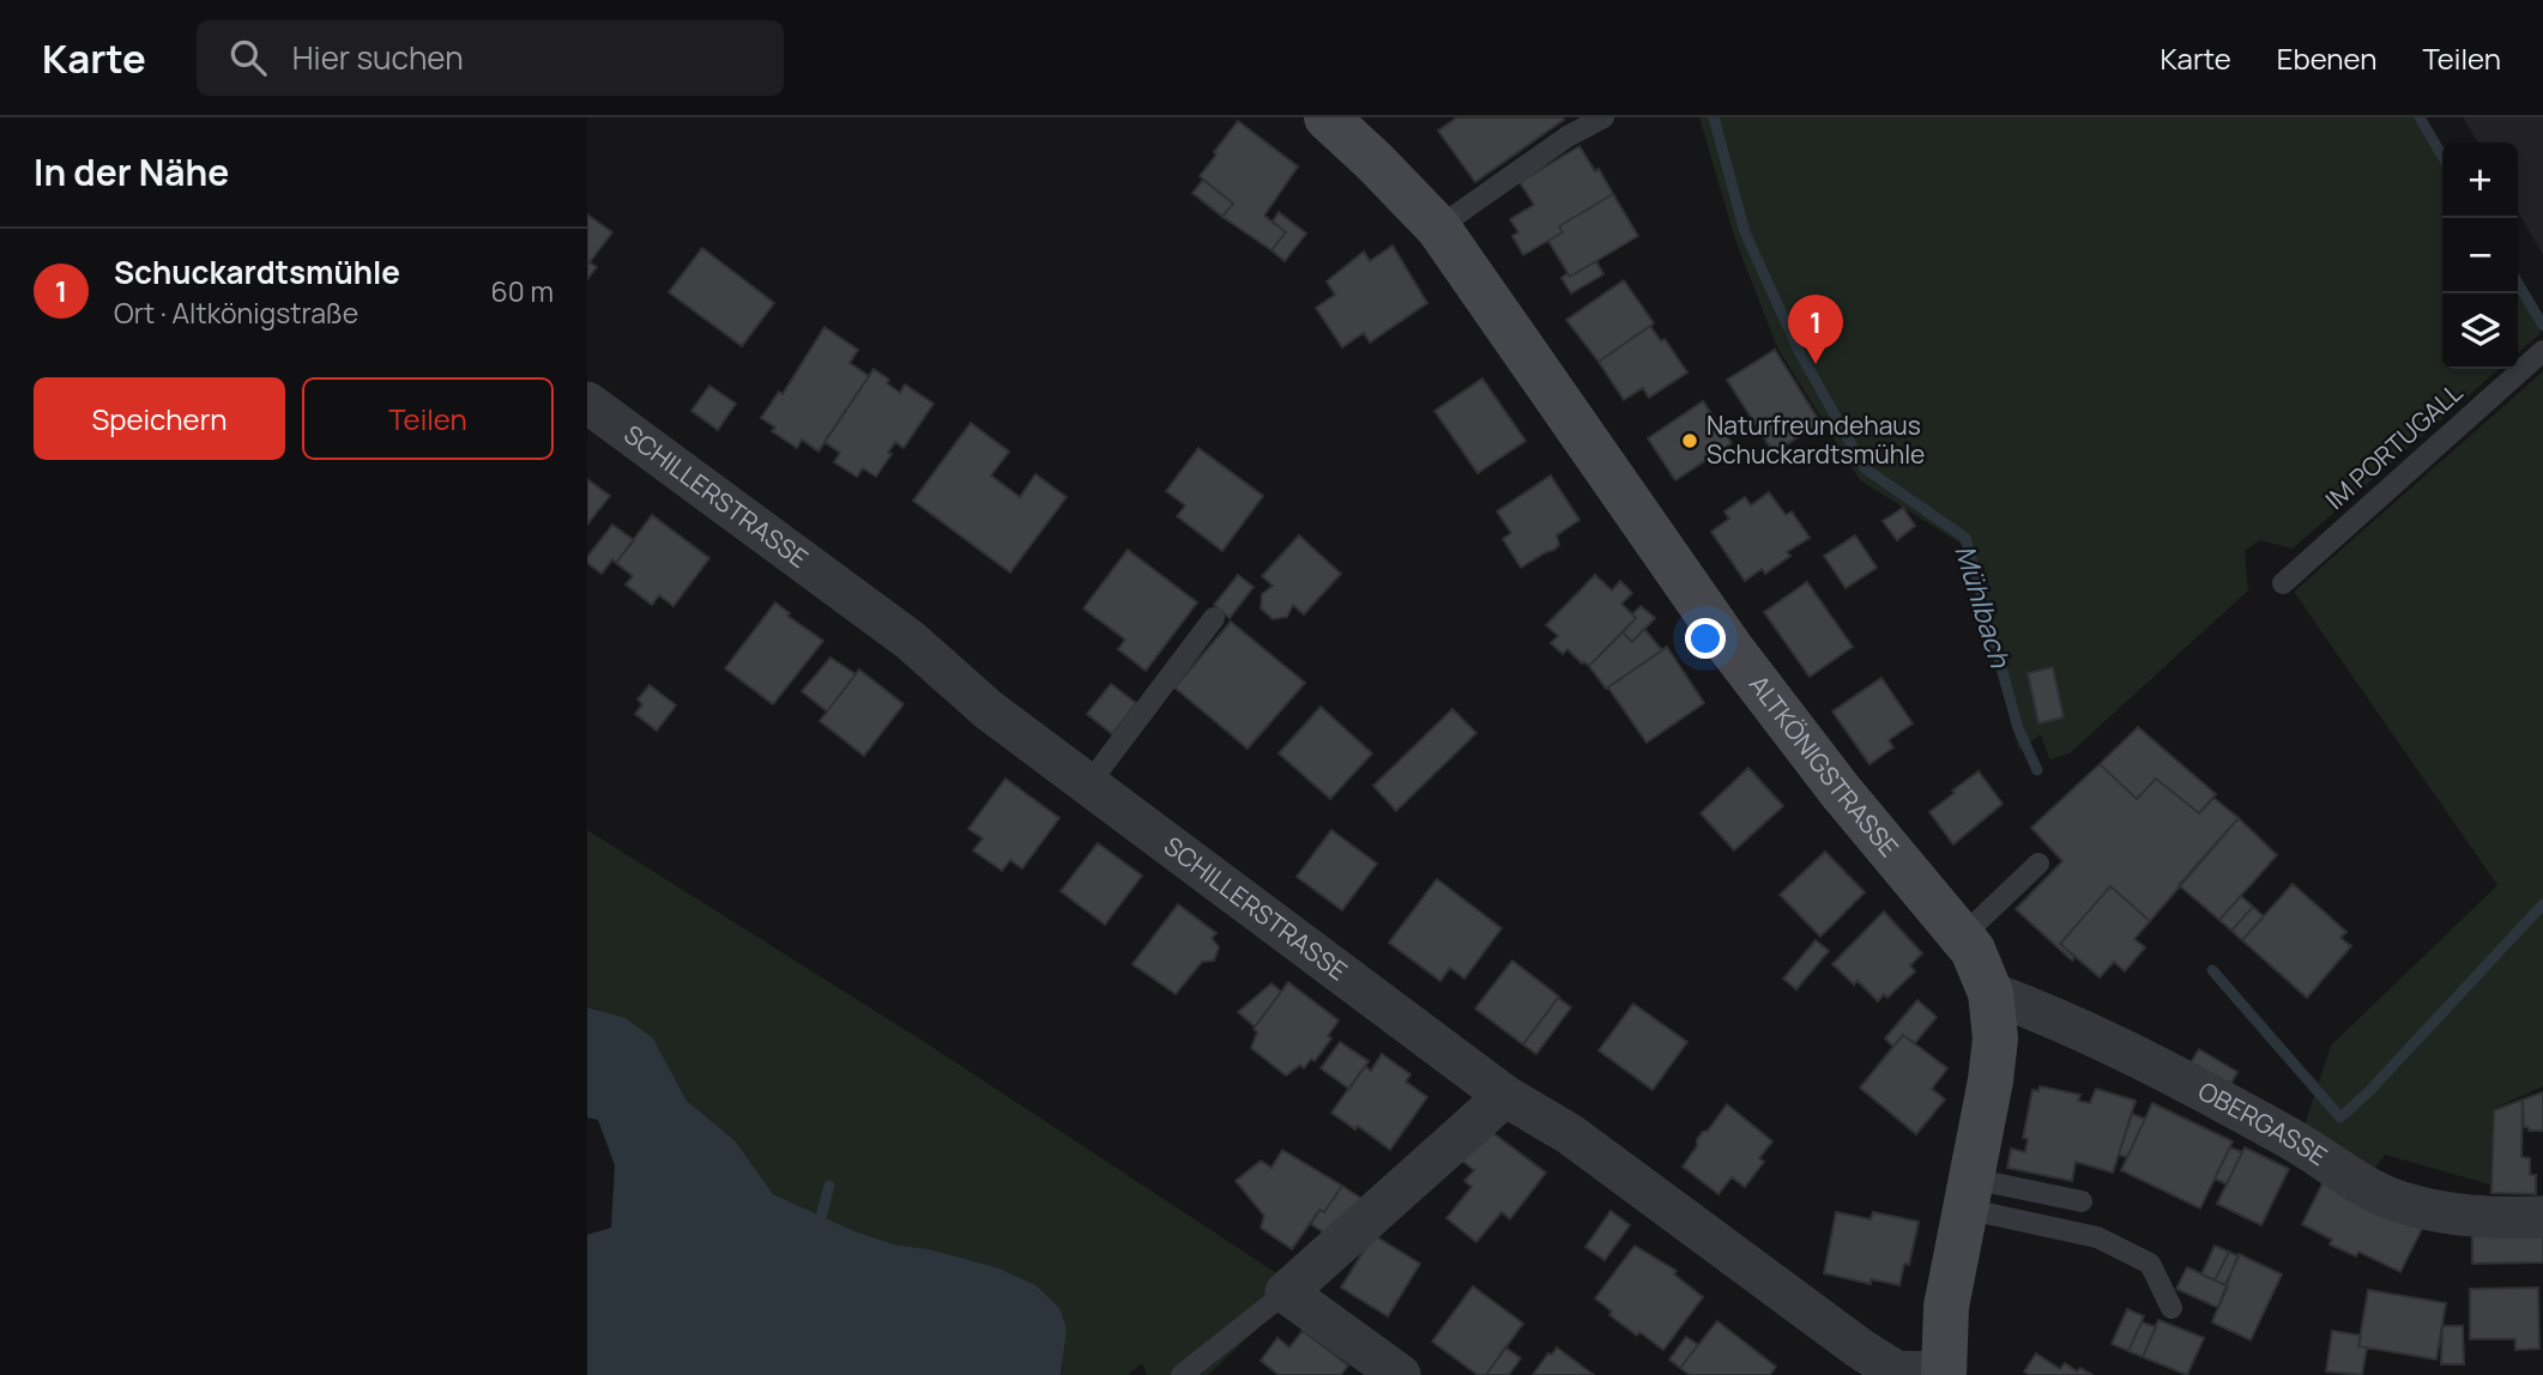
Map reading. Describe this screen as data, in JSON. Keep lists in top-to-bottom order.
{
  "streets": {
    "street": ["SCHILLERSTRASSE", "ALTKÖNIGSTRASSE", "OBERGASSE"],
    "lane": ["IM PORTUGALL"]
  },
  "crossings": [
    ["SCHILLERSTRASSE", "ALTKÖNIGSTRASSE"],
    ["ALTKÖNIGSTRASSE", "OBERGASSE"]
  ],
  "water": ["Mühlbach"],
  "places": ["Naturfreundehaus Schuckardtsmühle"],
  "page": {
    "header": "Karte",
    "search": "Hier suchen",
    "nav": ["Karte", "Ebenen", "Teilen"],
    "heading": "In der Nähe",
    "map_buttons": ["+", "−"],
    "list": [
      {
        "mark": "1",
        "name": "Schuckardtsmühle",
        "note": "Ort · Altkönigstraße",
        "value": "60 m"
      }
    ],
    "pins": "1",
    "buttons": ["Speichern", "Teilen"]
  }
}
